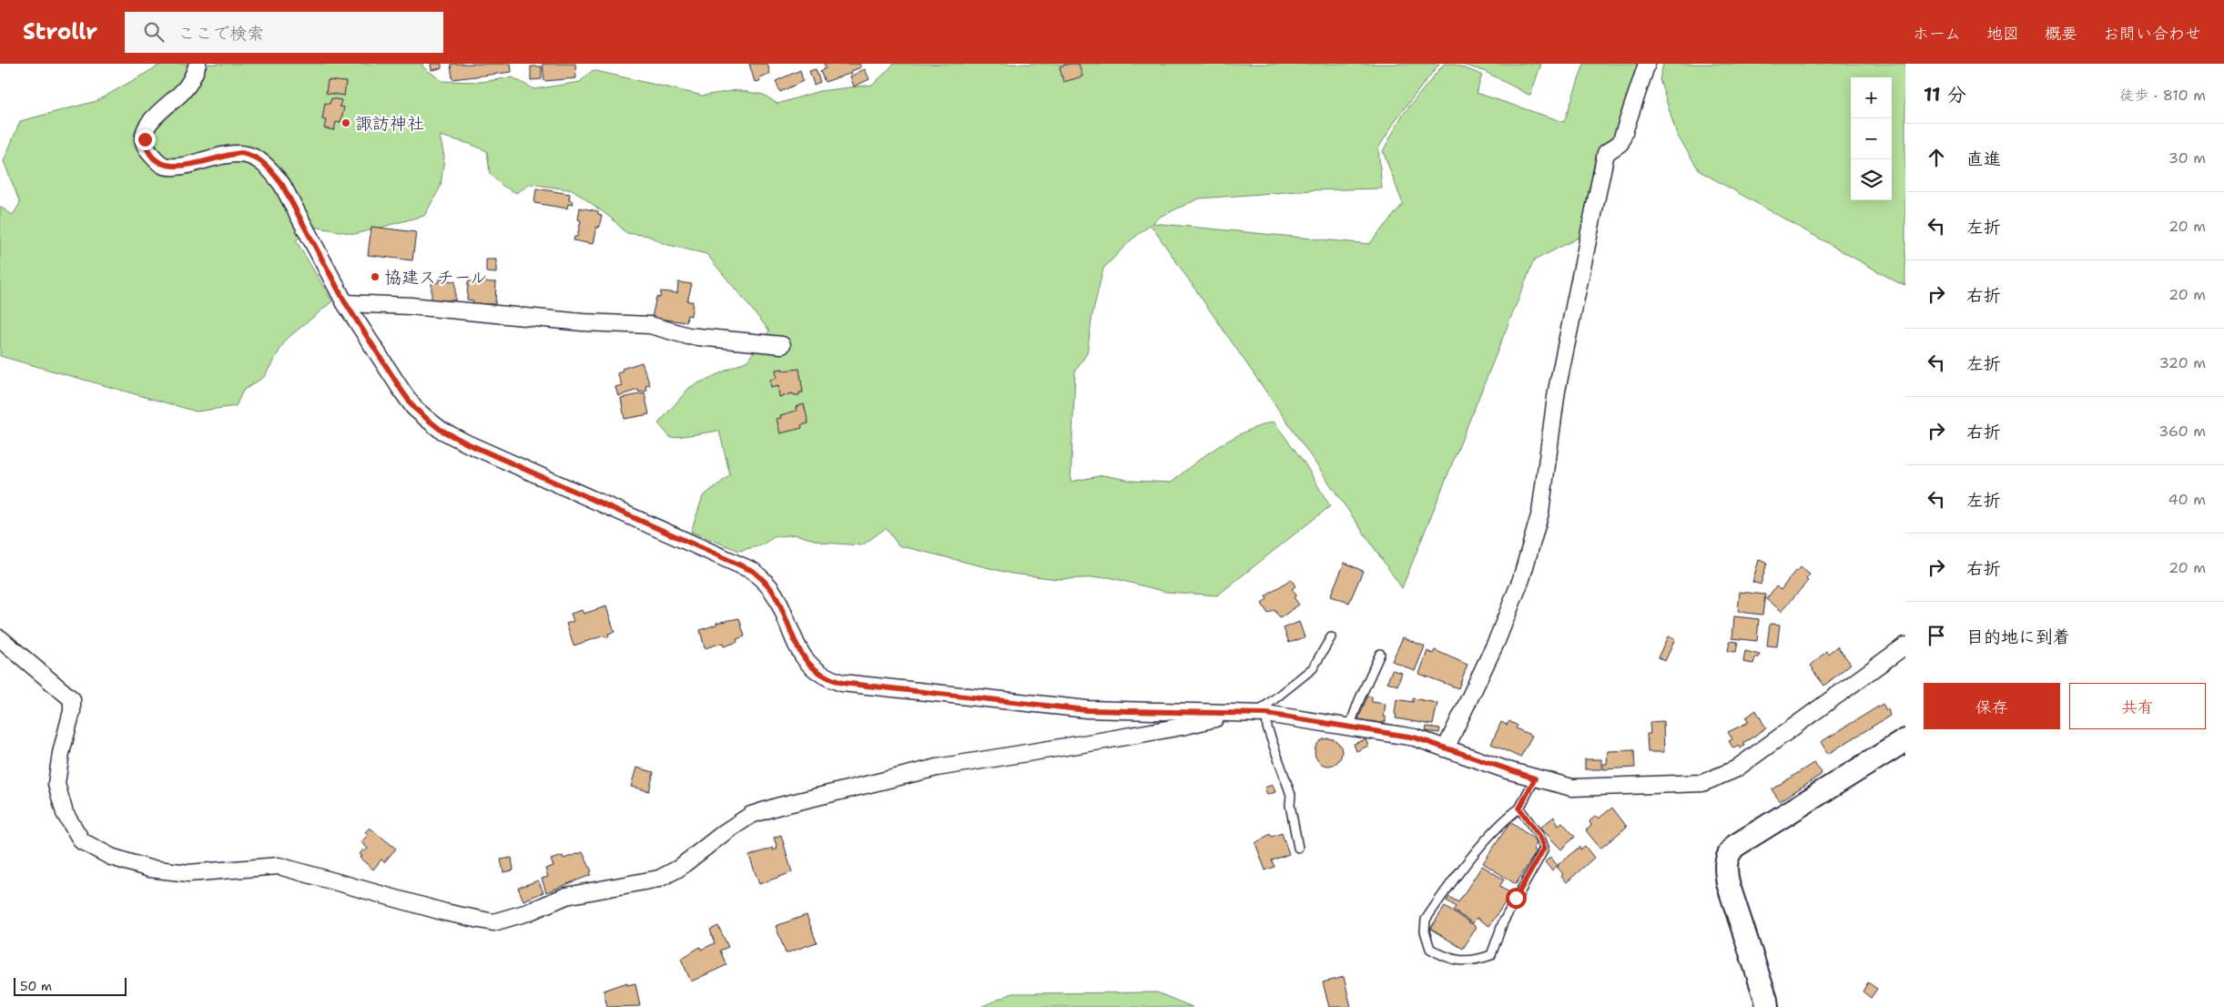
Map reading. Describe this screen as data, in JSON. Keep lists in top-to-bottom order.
{
  "places": ["諏訪神社", "協建スチール"],
  "scale_bar": "50 m",
  "page": {
    "header": "Strollr",
    "search": "ここで検索",
    "nav": [
      "ホーム",
      "地図",
      "概要",
      "お問い合わせ"
    ],
    "heading": ["11 分", "徒歩 · 810 m"],
    "map_buttons": ["+", "−"],
    "list": [
      ["直進", "30 m"],
      ["左折", "20 m"],
      ["右折", "20 m"],
      ["左折", "320 m"],
      ["右折", "360 m"],
      ["左折", "40 m"],
      ["右折", "20 m"],
      "目的地に到着"
    ],
    "buttons": ["保存", "共有"],
    "scale": "50 m"
  }
}
